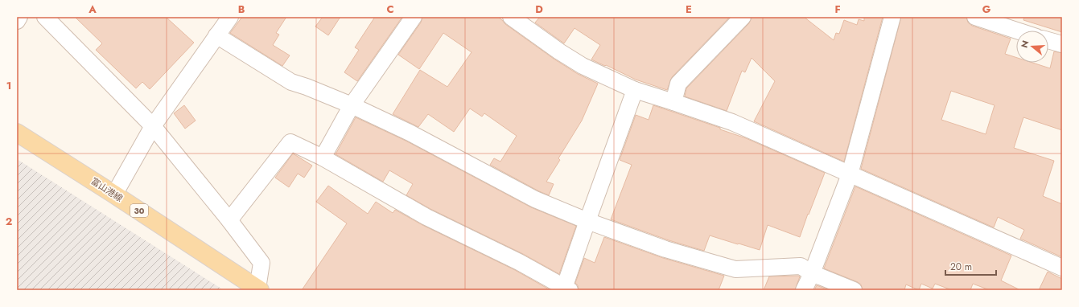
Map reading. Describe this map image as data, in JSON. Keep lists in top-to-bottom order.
{
  "streets": {
    "main road": ["富山港線", "30"]
  },
  "scale_bar": "20 m",
  "north": "left",
  "grid": {
    "columns": [
      "A",
      "B",
      "C",
      "D",
      "E",
      "F",
      "G"
    ],
    "rows": ["1", "2"]
  }
}
